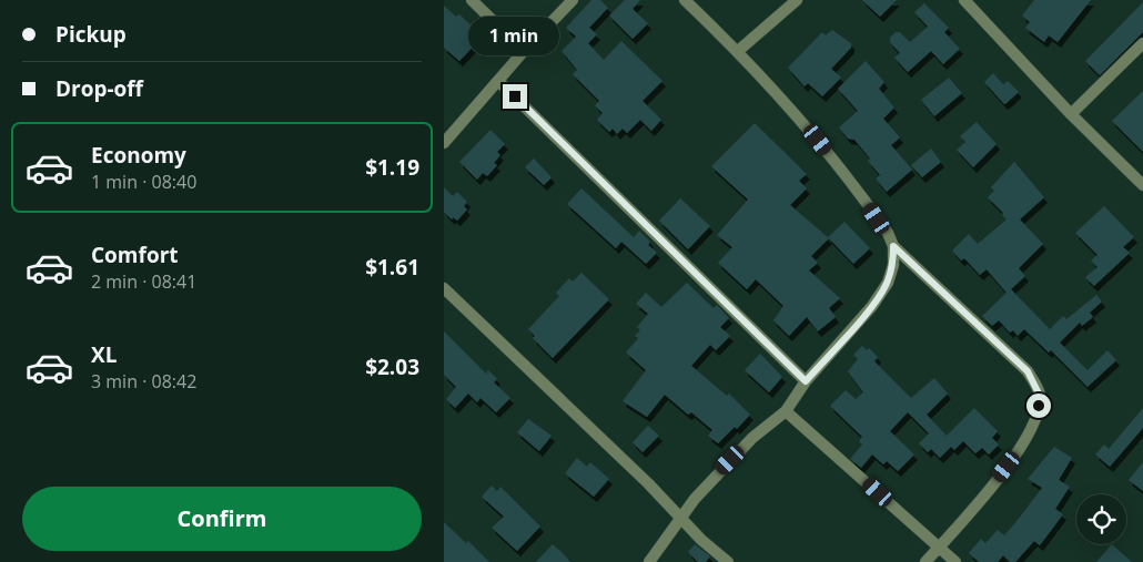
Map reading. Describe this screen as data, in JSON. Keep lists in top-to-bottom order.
{
  "page": {
    "banner": ["Pickup", "Drop-off"],
    "bubble": "1 min",
    "list": [
      {
        "name": "Economy",
        "note": "1 min · 08:40",
        "value": "$1.19"
      },
      {
        "name": "Comfort",
        "note": "2 min · 08:41",
        "value": "$1.61"
      },
      {
        "name": "XL",
        "note": "3 min · 08:42",
        "value": "$2.03"
      }
    ],
    "buttons": "Confirm"
  }
}
